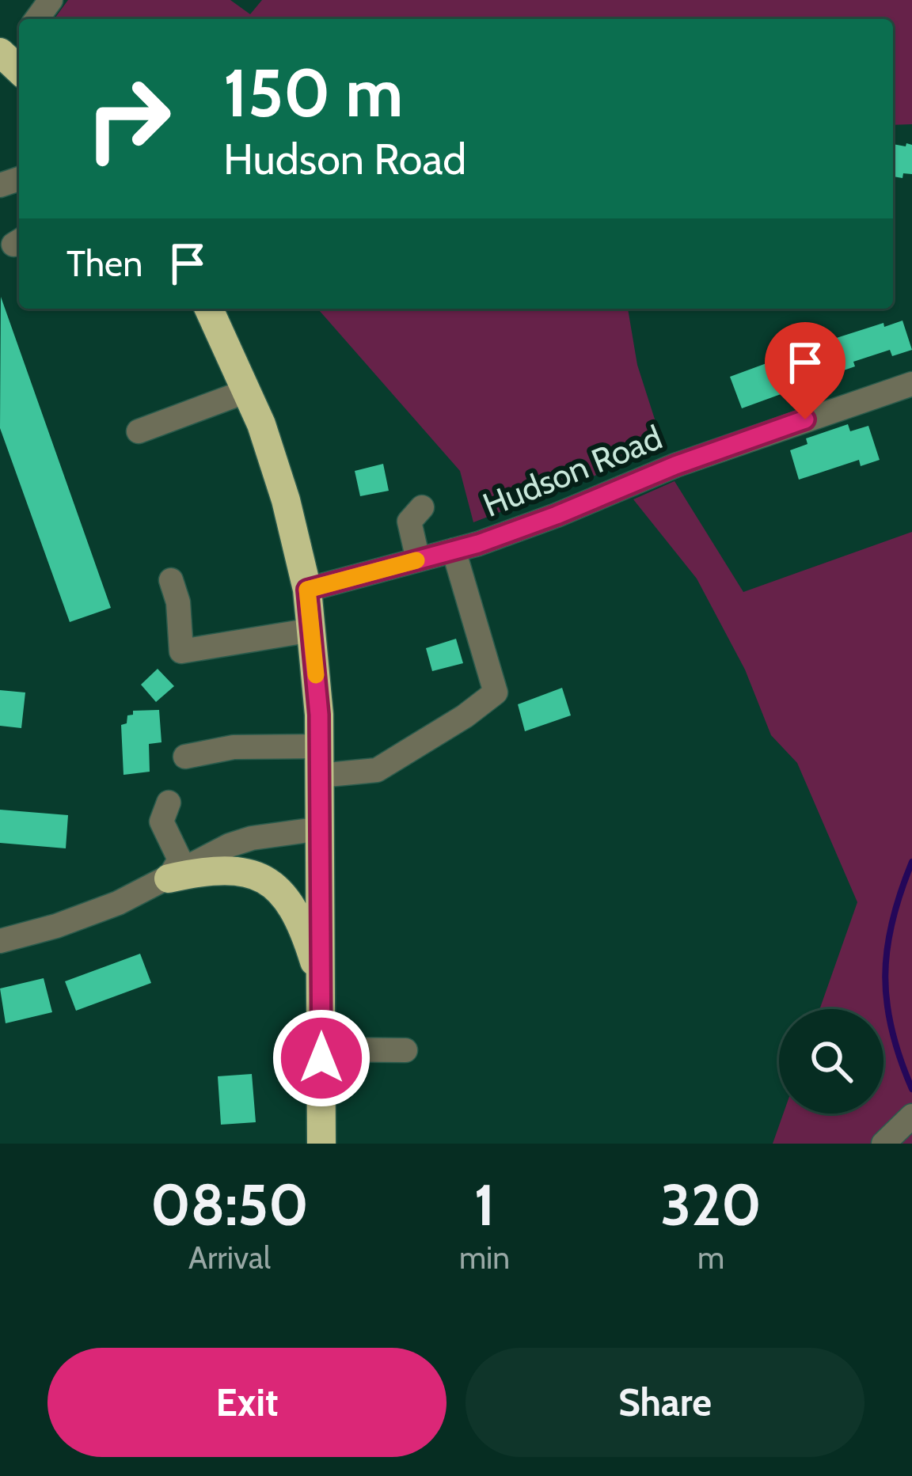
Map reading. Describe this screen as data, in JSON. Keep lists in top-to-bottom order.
{
  "streets": {
    "street": ["Hudson Road"]
  },
  "page": {
    "turn": ["150 m", "Hudson Road"],
    "then": "Then",
    "eta": [
      "08:50",
      "Arrival",
      "1",
      "min",
      "320",
      "m"
    ],
    "buttons": ["Exit", "Share"]
  }
}
